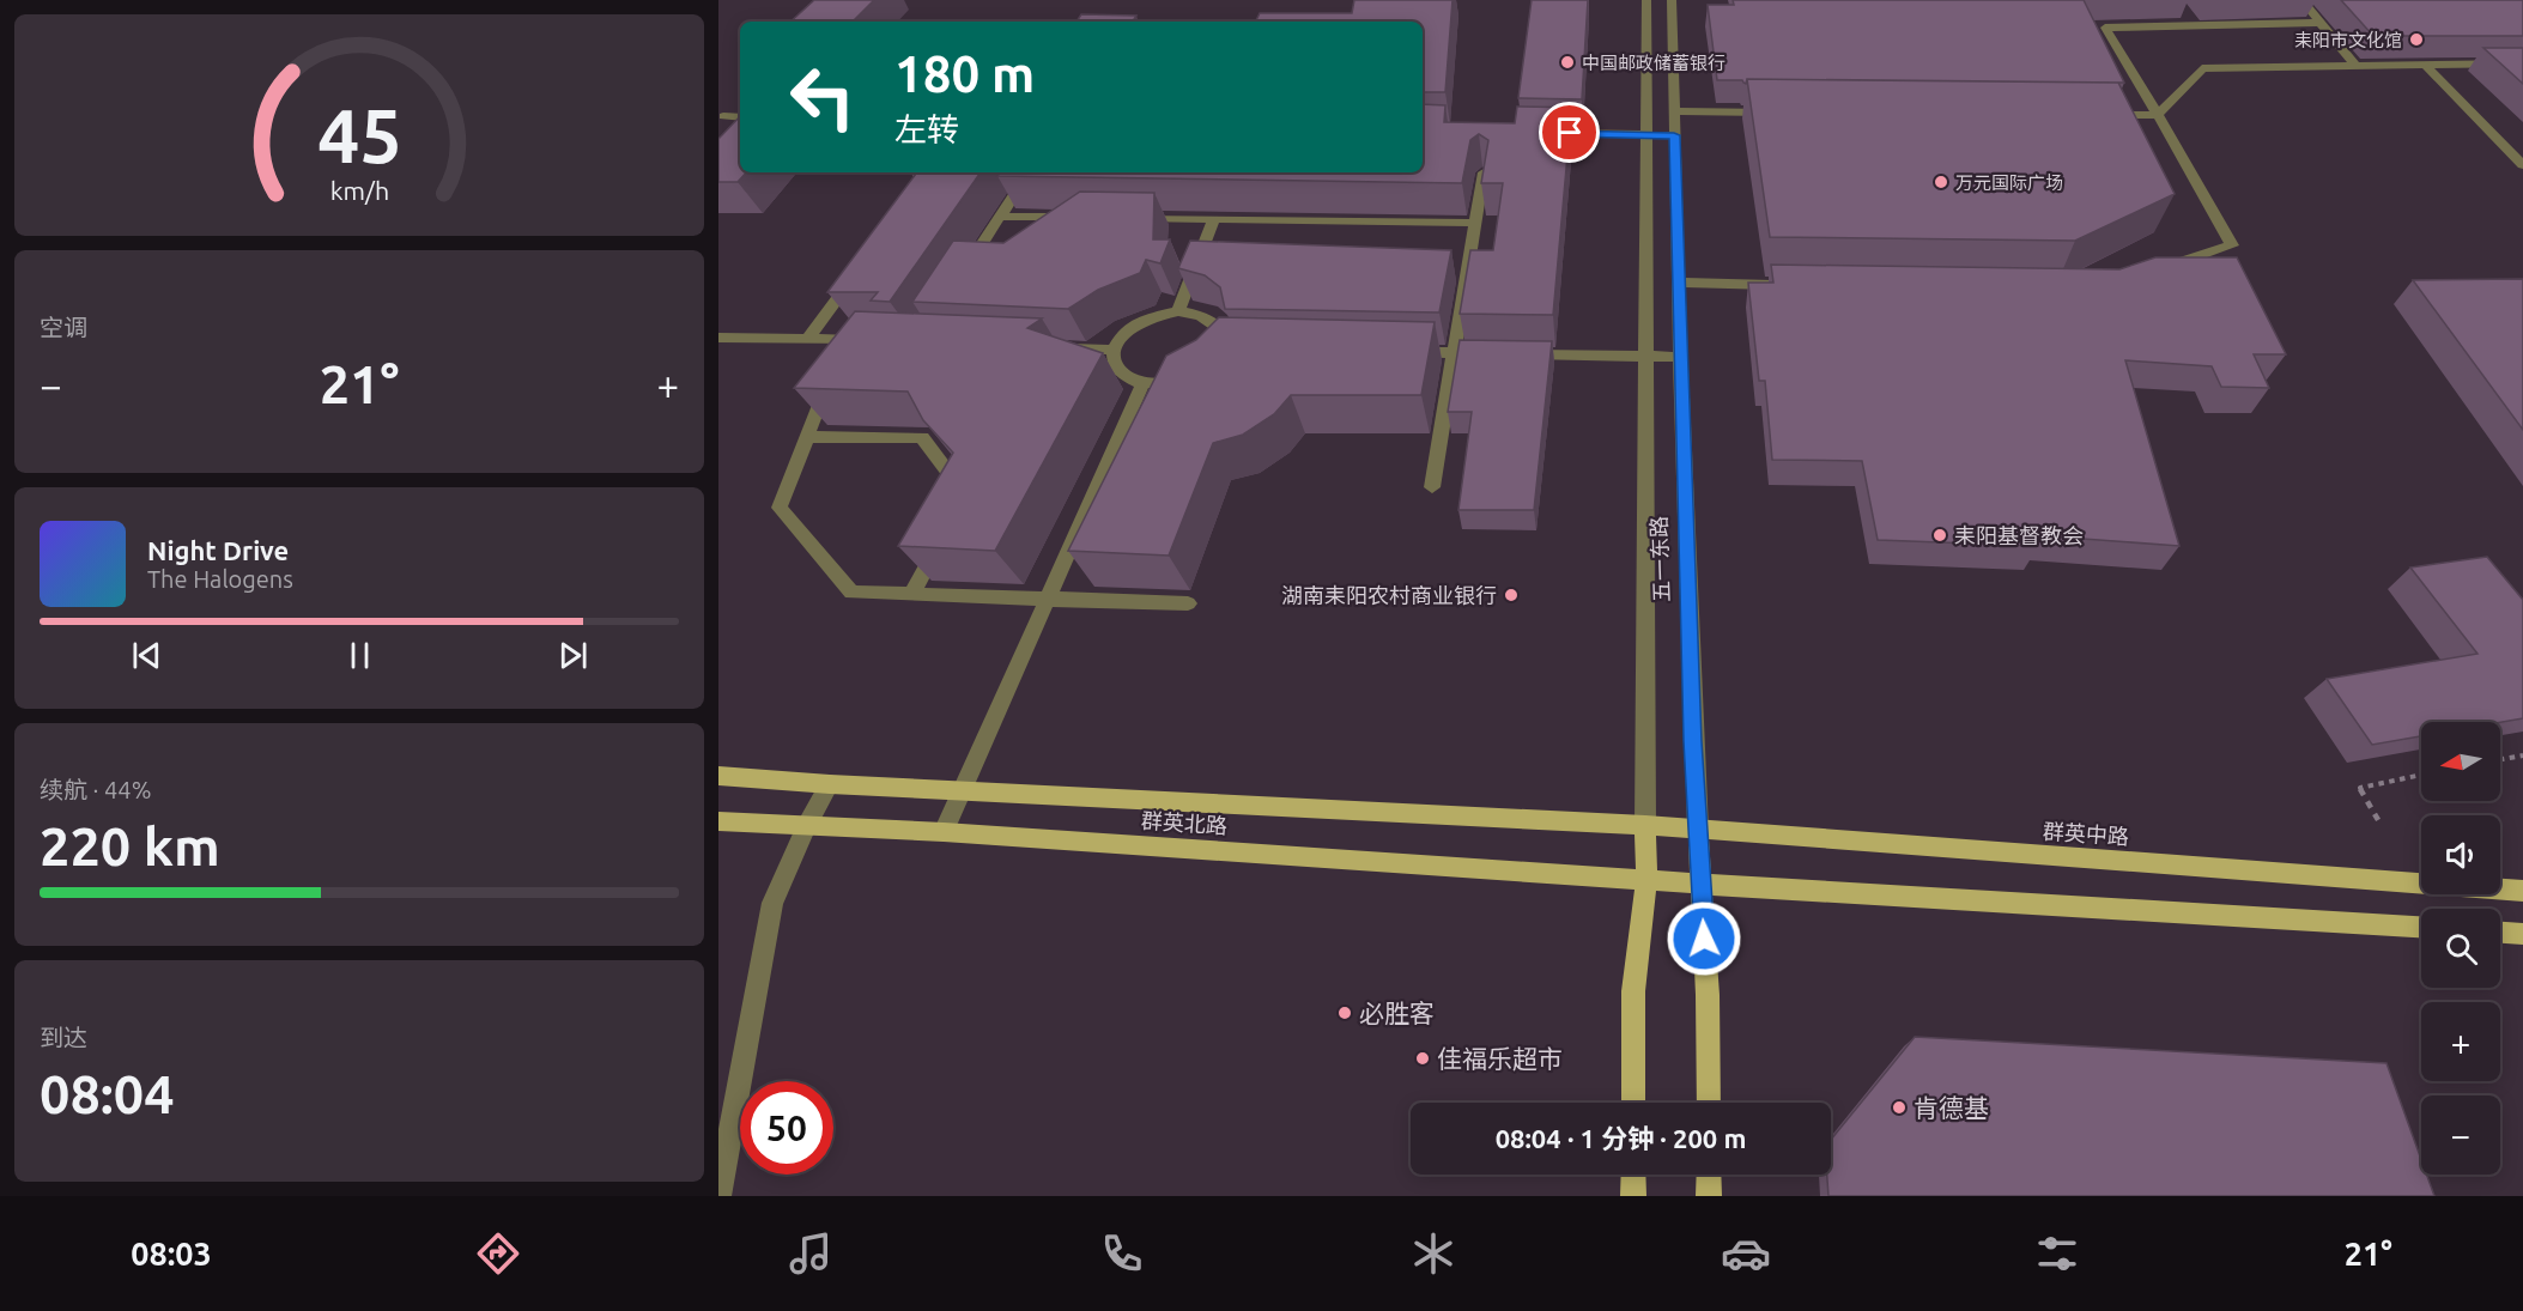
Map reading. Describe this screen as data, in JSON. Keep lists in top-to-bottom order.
{
  "streets": {
    "main road": ["五一东路", "群英北路", "群英中路"]
  },
  "crossings": [
    ["五一东路", "群英北路"],
    ["五一东路", "群英中路"],
    ["群英北路", "群英中路"]
  ],
  "places": [
    "耒阳市文化馆",
    "中国邮政储蓄银行",
    "万元国际广场",
    "耒阳基督教会",
    "湖南耒阳农村商业银行",
    "必胜客",
    "佳福乐超市",
    "肯德基"
  ],
  "north": "left",
  "page": {
    "turn": ["180 m", "左转"],
    "tile": [
      "空调",
      ["续航 · 44%", "220 km"],
      ["到达", "08:04"]
    ],
    "heat": ["−", "21°", "+"],
    "song": ["Night Drive", "The Halogens"],
    "map_buttons": ["+", "−"],
    "limit": "50",
    "trip": "08:04 · 1 分钟 · 200 m",
    "tabs": ["08:03", "21°"],
    "gauge": ["45", "km/h"]
  }
}
